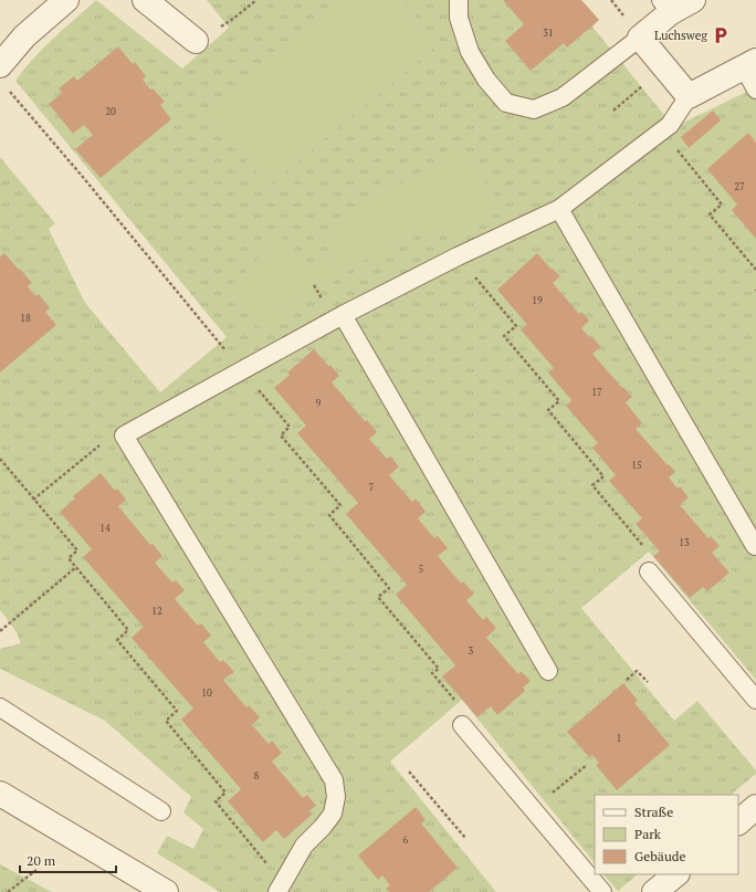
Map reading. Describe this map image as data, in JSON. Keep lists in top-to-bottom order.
{
  "places": {
    "parking": ["Luchsweg"]
  },
  "house_numbers": [
    "31",
    "20",
    "27",
    "19",
    "18",
    "17",
    "9",
    "15",
    "7",
    "14",
    "13",
    "5",
    "12",
    "3",
    "10",
    "1",
    "8",
    "6"
  ],
  "legend": ["Straße", "Park", "Gebäude"],
  "scale_bar": "20 m"
}
